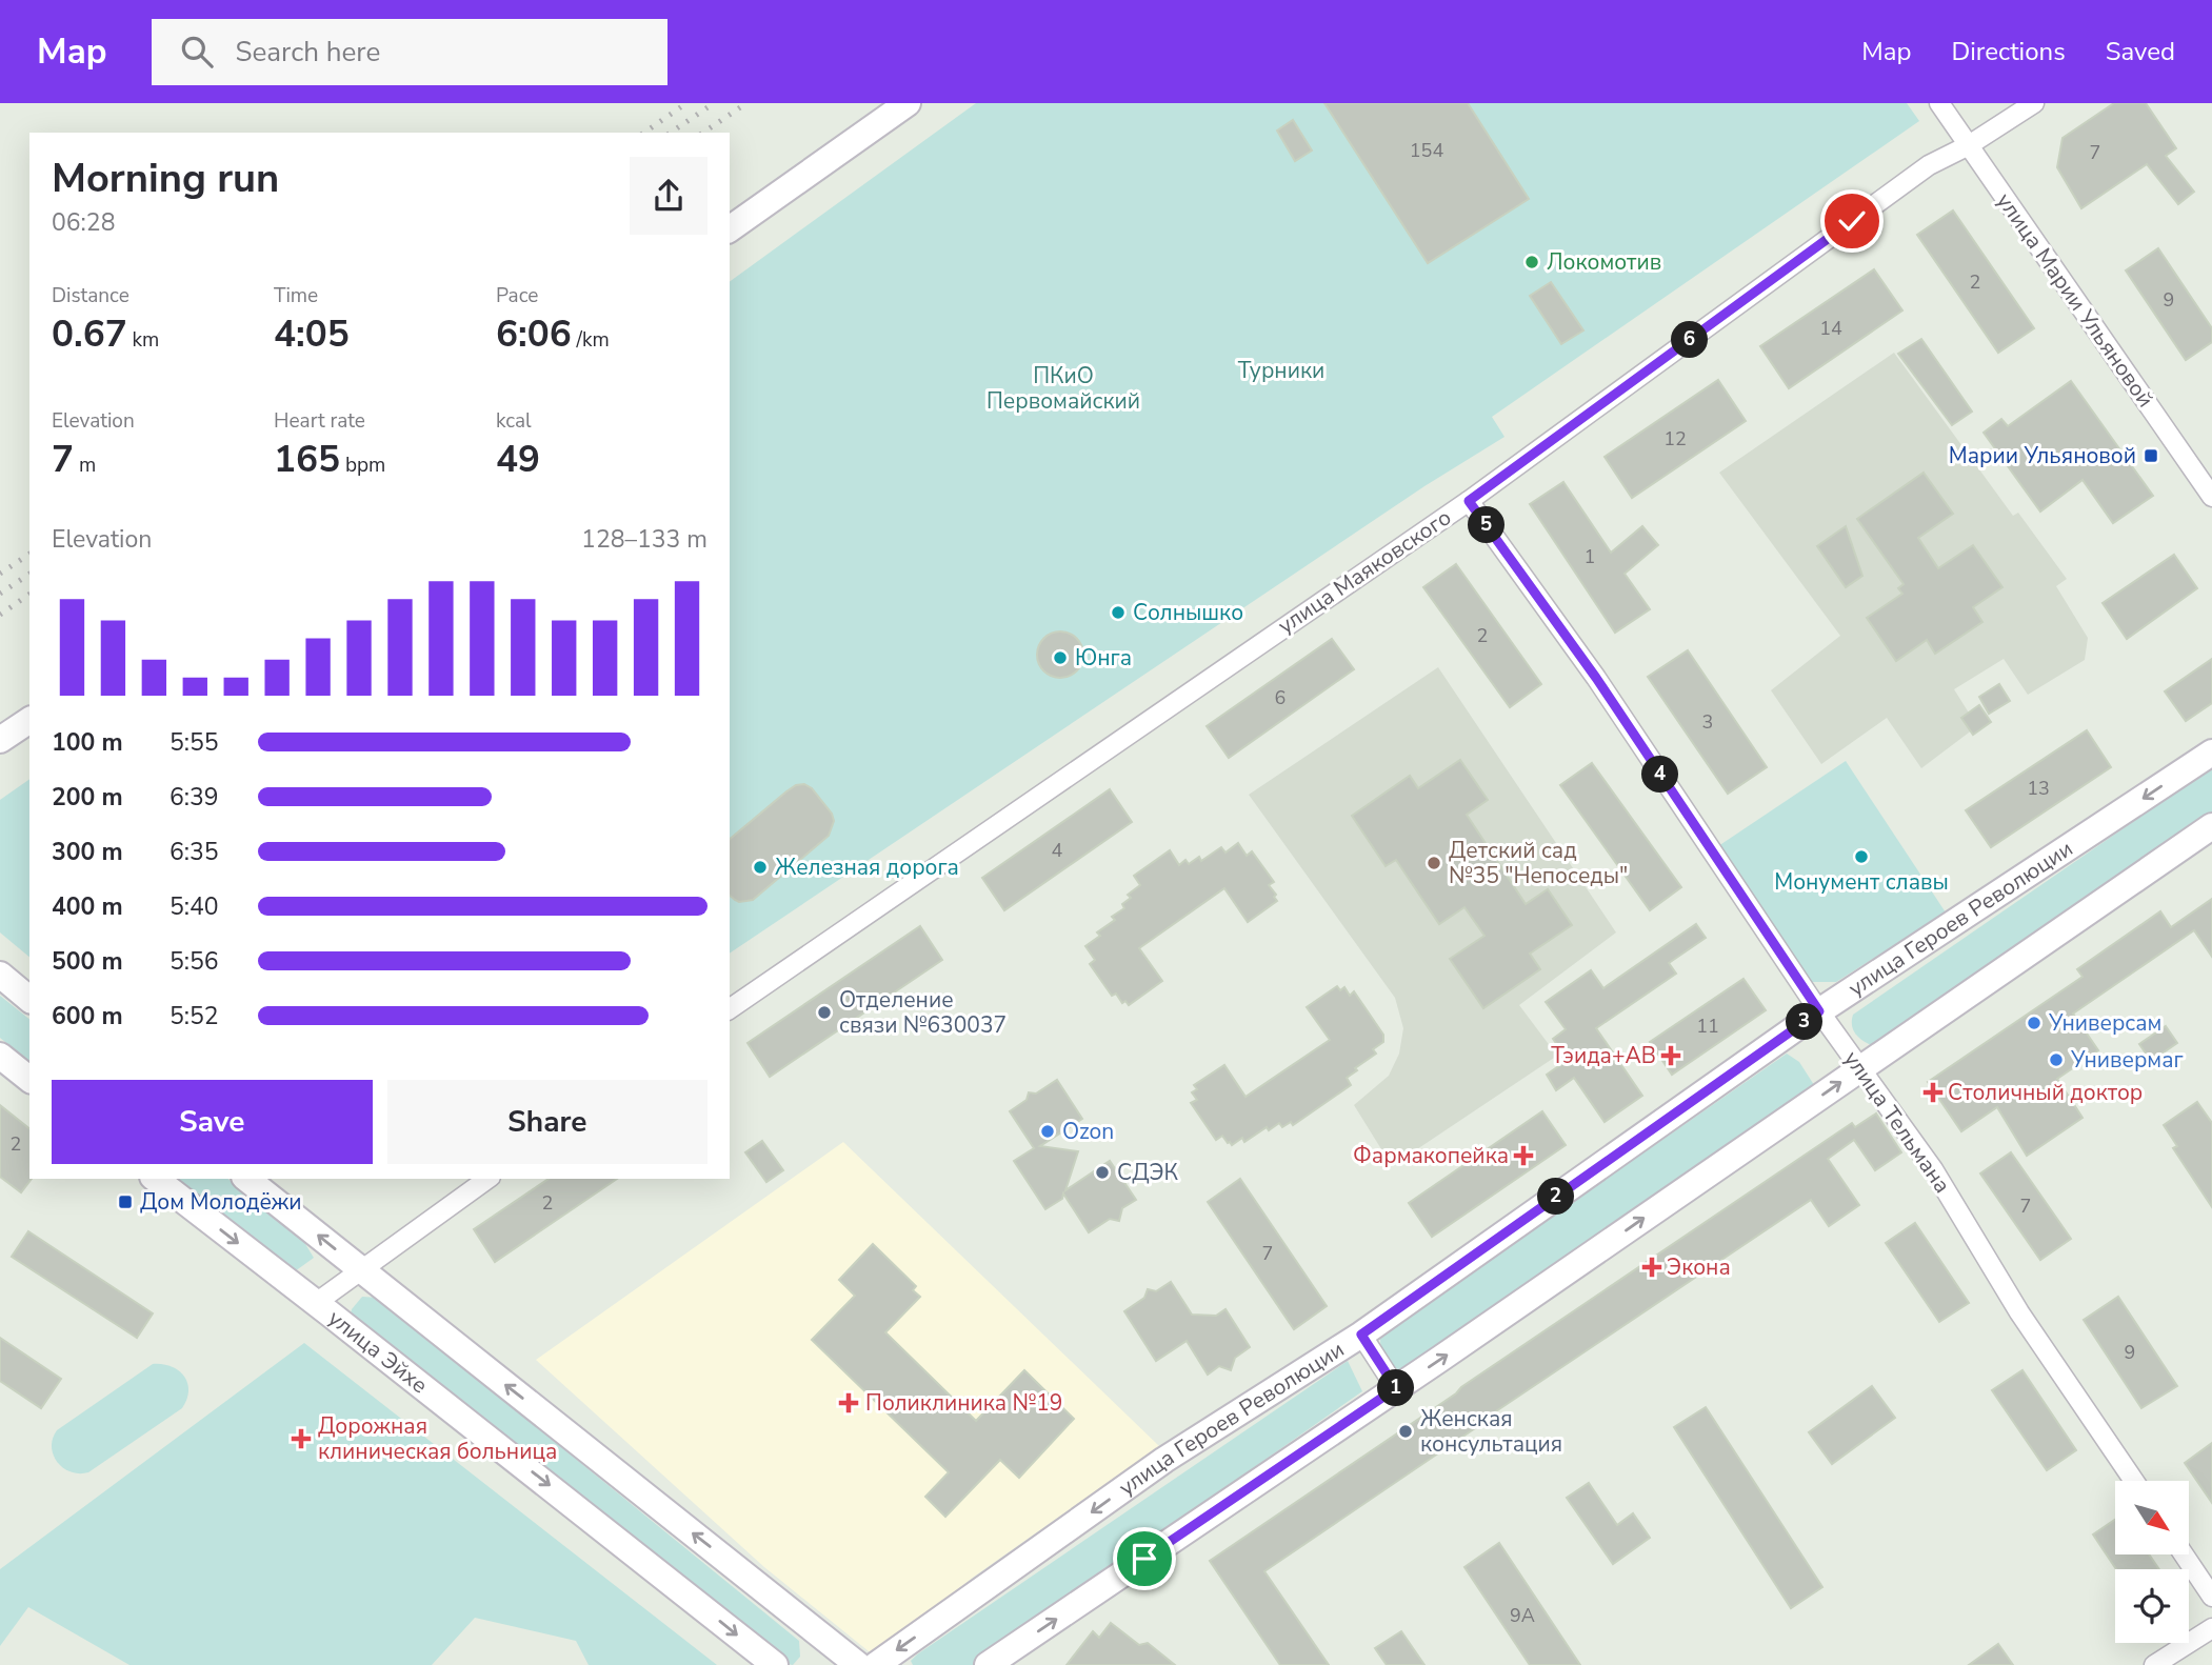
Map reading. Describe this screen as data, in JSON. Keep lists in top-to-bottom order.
{
  "streets": {
    "street": [
      "улица Марии Ульяновой",
      "улица Маяковского",
      "улица Героев Революции",
      "улица Тельмана",
      "улица Эйхе"
    ]
  },
  "crossings": [
    ["улица Марии Ульяновой", "улица Маяковского"],
    ["улица Маяковского", "улица Тельмана"],
    ["улица Героев Революции", "улица Тельмана"]
  ],
  "parks": ["Турники", "ПКиО Первомайский"],
  "places": {
    "other": [
      "Локомотив",
      "Солнышко",
      "Юнга",
      "Монумент славы",
      "Детский сад №35 \"Непоседы\"",
      "Железная дорога",
      "Отделение связи №630037",
      "Универсам",
      "Универмаг",
      "Ozon",
      "СДЭК",
      "Женская консультация"
    ],
    "transit": ["Марии Ульяновой", "Дом Молодёжи"],
    "health": [
      "Тэида+АВ",
      "Столичный доктор",
      "Фармакопейка",
      "Экона",
      "Поликлиника №19",
      "Дорожная клиническая больница"
    ]
  },
  "house_numbers": [
    "154",
    "7",
    "2",
    "9",
    "14",
    "12",
    "1",
    "2",
    "6",
    "3",
    "13",
    "4",
    "11",
    "2",
    "2",
    "7",
    "7",
    "9",
    "9А"
  ],
  "north": "bottom right",
  "page": {
    "header": "Map",
    "search": "Search here",
    "nav": ["Map", "Directions", "Saved"],
    "heading": ["Morning run", "06:28"],
    "stats": [
      ["Distance", "0.67 km"],
      ["Time", "4:05"],
      ["Pace", "6:06 /km"],
      ["Elevation", "7 m"],
      ["Heart rate", "165 bpm"],
      ["kcal", "49"]
    ],
    "pins": [
      "6",
      "5",
      "4",
      "3",
      "2",
      "1"
    ],
    "chart": ["Elevation", "128–133 m"],
    "list": [
      {
        "name": "100 m",
        "note": "5:55"
      },
      {
        "name": "200 m",
        "note": "6:39"
      },
      {
        "name": "300 m",
        "note": "6:35"
      },
      {
        "name": "400 m",
        "note": "5:40"
      },
      {
        "name": "500 m",
        "note": "5:56"
      },
      {
        "name": "600 m",
        "note": "5:52"
      }
    ],
    "buttons": ["Save", "Share"]
  }
}
